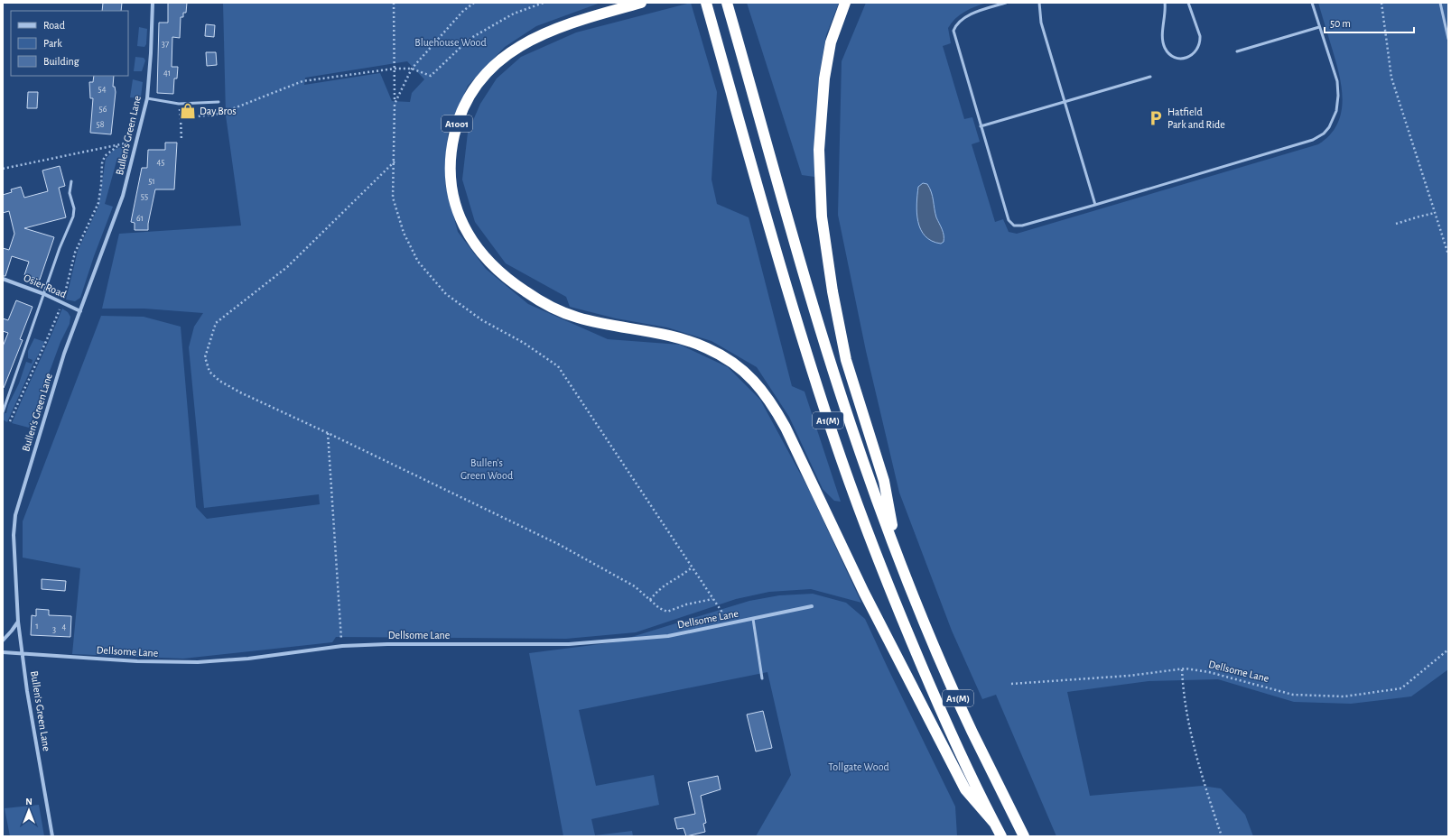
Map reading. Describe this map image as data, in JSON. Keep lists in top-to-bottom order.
{
  "streets": {
    "highway": ["A1001", "A1(M)"],
    "street": ["Bullen's Green Lane", "Osier Road", "Dellsome Lane"]
  },
  "crossings": [
    ["A1001", "A1(M)"],
    ["Bullen's Green Lane", "Osier Road"],
    ["Bullen's Green Lane", "Dellsome Lane"]
  ],
  "parks": ["Bluehouse Wood", "Bullen's Green Wood", "Tollgate Wood"],
  "places": {
    "shop": ["Day Bros"],
    "parking": ["Hatfield Park and Ride"]
  },
  "house_numbers": [
    "37",
    "41",
    "54",
    "56",
    "58",
    "45",
    "51",
    "55",
    "61",
    "1",
    "4",
    "3"
  ],
  "legend": ["Road", "Park", "Building"],
  "scale_bar": "50 m",
  "north": "top"
}
